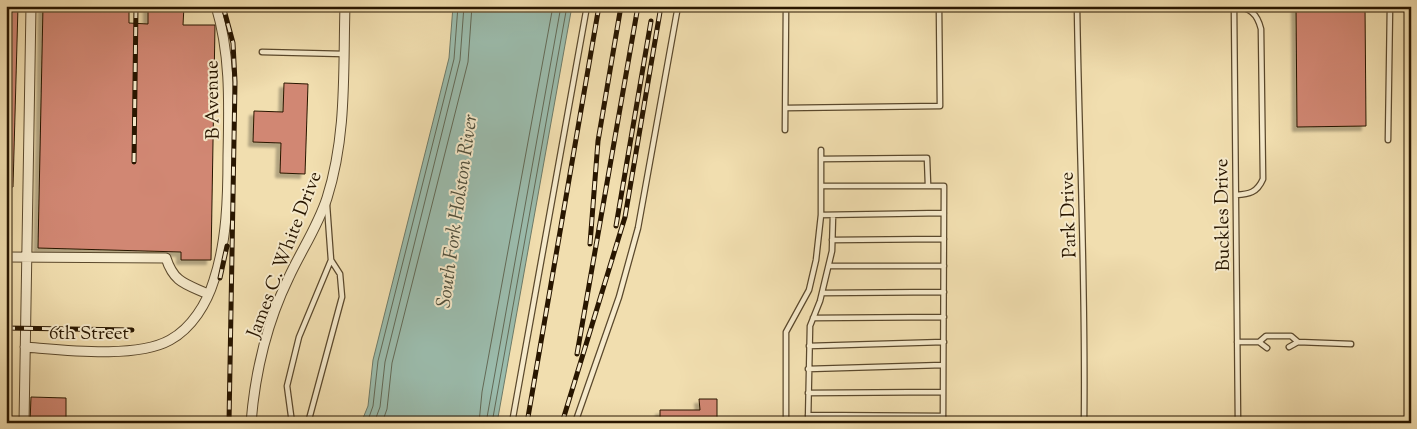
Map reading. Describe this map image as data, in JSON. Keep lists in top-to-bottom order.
{
  "streets": {
    "street": ["B Avenue", "James C. White Drive", "6th Street"],
    "lane": ["Park Drive", "Buckles Drive"]
  },
  "crossings": [
    ["B Avenue", "6th Street"]
  ],
  "water": ["South Fork Holston River"]
}
